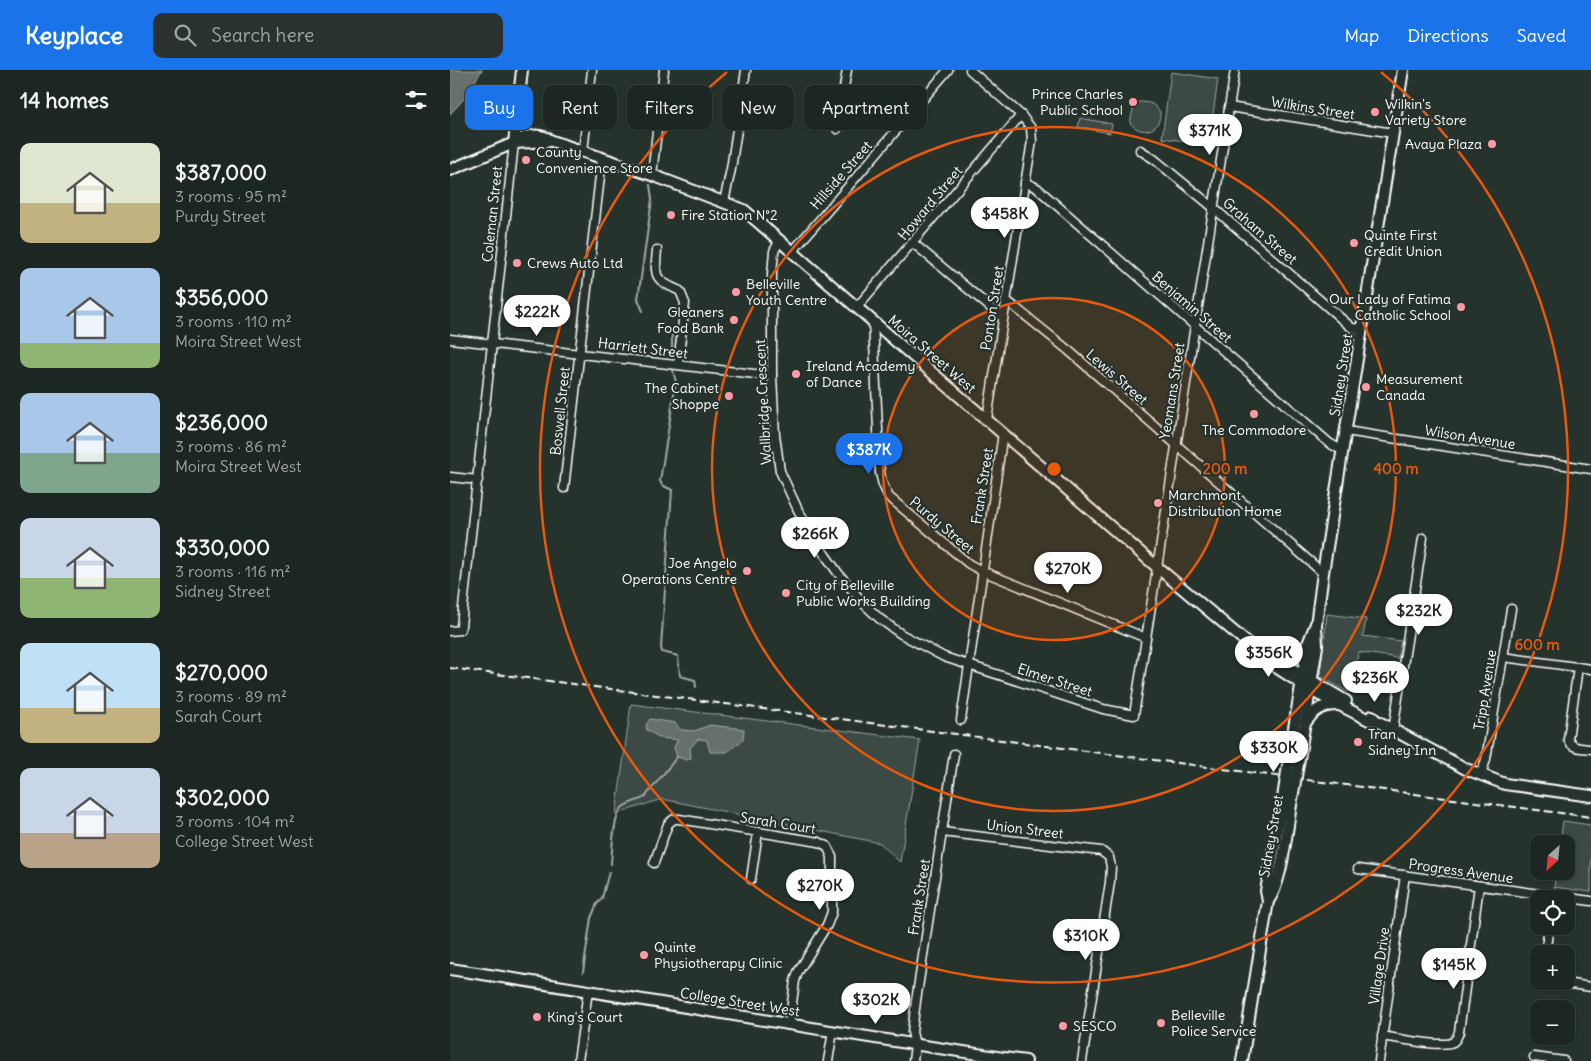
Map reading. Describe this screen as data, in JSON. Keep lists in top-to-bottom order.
{
  "streets": {
    "main road": [
      "Coleman Street",
      "Moira Street West",
      "Sidney Street",
      "College Street West"
    ],
    "street": [
      "Wilkins Street",
      "Hillside Street",
      "Howard Street",
      "Graham Street",
      "Benjamin Street",
      "Ponton Street",
      "Harriett Street",
      "Lewis Street",
      "Yeomans Street",
      "Wallbridge Crescent",
      "Boswell Street",
      "Wilson Avenue",
      "Frank Street",
      "Purdy Street",
      "Elmer Street",
      "Tripp Avenue",
      "Sarah Court",
      "Union Street",
      "Progress Avenue",
      "Village Drive"
    ]
  },
  "crossings": [
    ["Wilkins Street", "Sidney Street"],
    ["Wilkins Street", "Yeomans Street"],
    ["Hillside Street", "Moira Street West"],
    ["Hillside Street", "Wallbridge Crescent"],
    ["Howard Street", "Ponton Street"],
    ["Howard Street", "Moira Street West"],
    ["Coleman Street", "Harriett Street"],
    ["Coleman Street", "Moira Street West"],
    ["Graham Street", "Sidney Street"],
    ["Graham Street", "Yeomans Street"],
    ["Benjamin Street", "Ponton Street"],
    ["Benjamin Street", "Sidney Street"],
    ["Benjamin Street", "Yeomans Street"],
    ["Ponton Street", "Moira Street West"],
    ["Ponton Street", "Lewis Street"],
    ["Harriett Street", "Wallbridge Crescent"],
    ["Harriett Street", "Boswell Street"],
    ["Moira Street West", "Sidney Street"],
    ["Moira Street West", "Yeomans Street"],
    ["Moira Street West", "Wallbridge Crescent"],
    ["Moira Street West", "Boswell Street"],
    ["Moira Street West", "Frank Street"],
    ["Moira Street West", "Purdy Street"],
    ["Moira Street West", "Tripp Avenue"],
    ["Sidney Street", "Lewis Street"],
    ["Sidney Street", "Wilson Avenue"],
    ["Lewis Street", "Yeomans Street"],
    ["Yeomans Street", "Purdy Street"],
    ["Yeomans Street", "Elmer Street"],
    ["Wallbridge Crescent", "Frank Street"],
    ["Wallbridge Crescent", "Elmer Street"],
    ["Frank Street", "Purdy Street"],
    ["Frank Street", "Elmer Street"],
    ["Frank Street", "Union Street"],
    ["Frank Street", "College Street West"],
    ["Sarah Court", "College Street West"],
    ["Progress Avenue", "Village Drive"]
  ],
  "places": [
    "Prince Charles Public School",
    "Wilkin's Variety Store",
    "Avaya Plaza",
    "County Convenience Store",
    "Fire Station N°2",
    "Quinte First Credit Union",
    "Crews Auto Ltd",
    "Belleville Youth Centre",
    "Our Lady of Fatima Catholic School",
    "Gleaners Food Bank",
    "Ireland Academy of Dance",
    "Measurement Canada",
    "The Cabinet Shoppe",
    "The Commodore",
    "Marchmont Distribution Home",
    "Joe Angelo Operations Centre",
    "City of Belleville Public Works Building",
    "Tran Sidney Inn",
    "Quinte Physiotherapy Clinic",
    "King's Court",
    "Belleville Police Service",
    "SESCO"
  ],
  "north": "bottom left",
  "page": {
    "header": "Keyplace",
    "search": "Search here",
    "nav": ["Map", "Directions", "Saved"],
    "heading": "14 homes",
    "chip": [
      "Buy",
      "Rent",
      "Filters",
      "New",
      "Apartment"
    ],
    "price": [
      "$371K",
      "$458K",
      "$222K",
      "$387K",
      "$266K",
      "$270K",
      "$232K",
      "$356K",
      "$236K",
      "$330K",
      "$270K",
      "$310K",
      "$145K",
      "$302K"
    ],
    "list": [
      {
        "name": "$387,000",
        "note": "3 rooms · 95 m² · Purdy Street"
      },
      {
        "name": "$356,000",
        "note": "3 rooms · 110 m² · Moira Street West"
      },
      {
        "name": "$236,000",
        "note": "3 rooms · 86 m² · Moira Street West"
      },
      {
        "name": "$330,000",
        "note": "3 rooms · 116 m² · Sidney Street"
      },
      {
        "name": "$270,000",
        "note": "3 rooms · 89 m² · Sarah Court"
      },
      {
        "name": "$302,000",
        "note": "3 rooms · 104 m² · College Street West"
      }
    ],
    "map_buttons": ["+", "−"]
  },
  "rings": ["200 m", "400 m", "600 m"]
}
